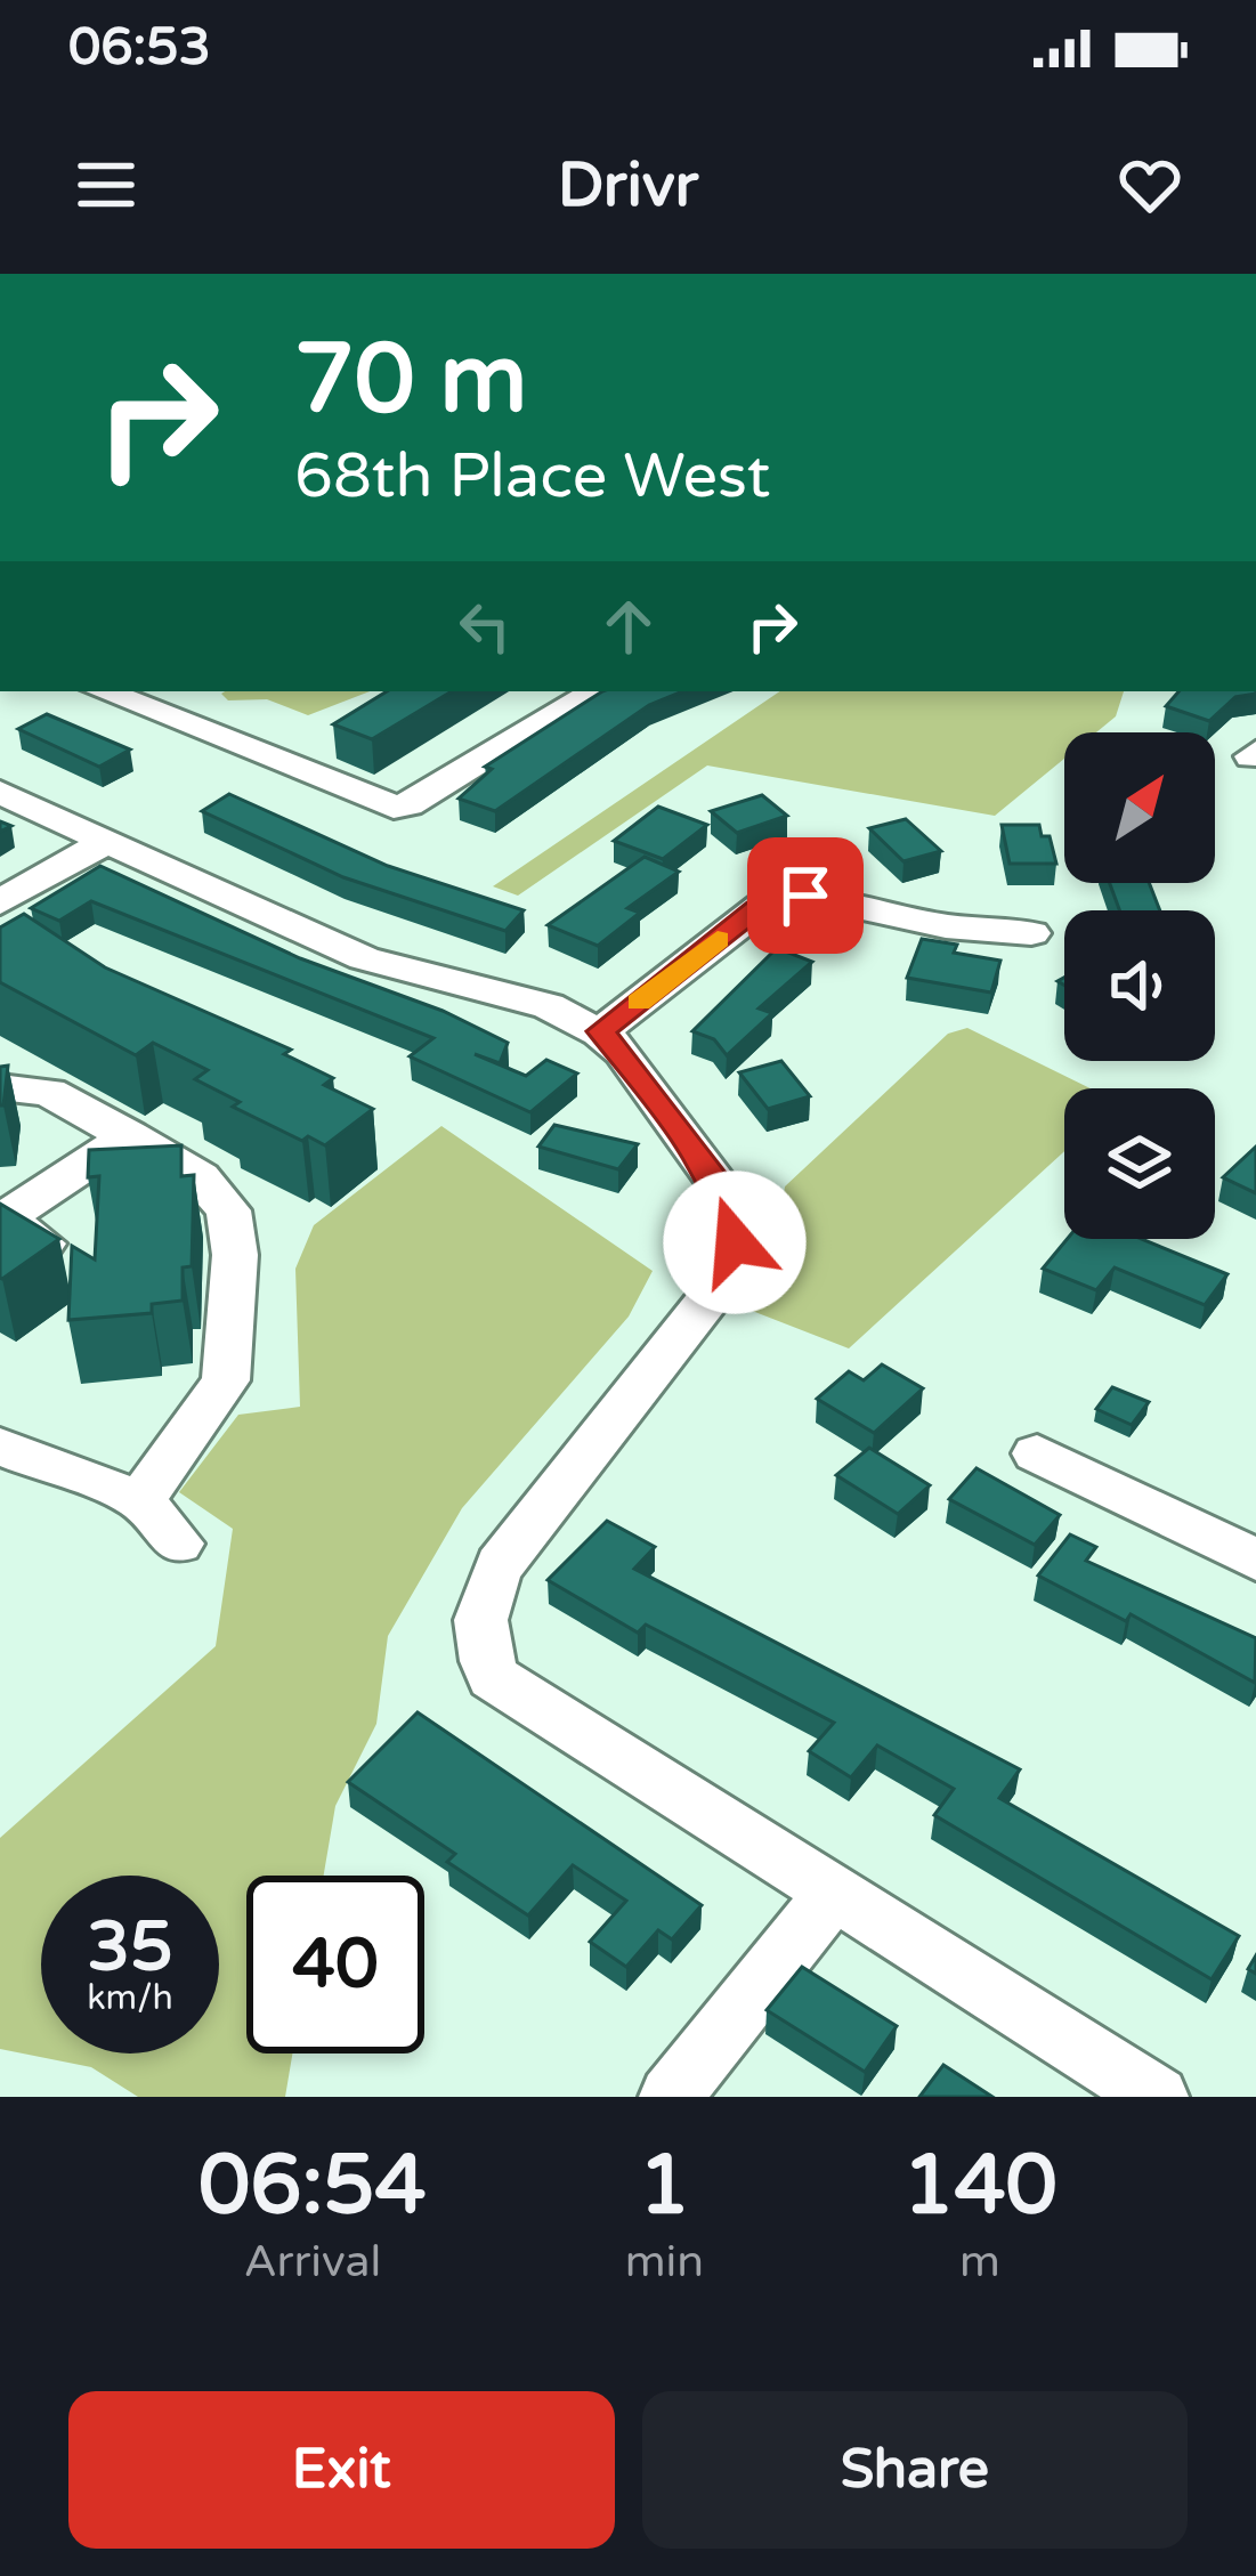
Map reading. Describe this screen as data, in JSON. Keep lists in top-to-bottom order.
{
  "north": "top right",
  "page": {
    "status": "06:53",
    "header": "Drivr",
    "turn": ["70 m", "68th Place West"],
    "speed": "35 km/h",
    "limit": "40",
    "eta": [
      "06:54",
      "Arrival",
      "1",
      "min",
      "140",
      "m"
    ],
    "buttons": ["Exit", "Share"]
  }
}
